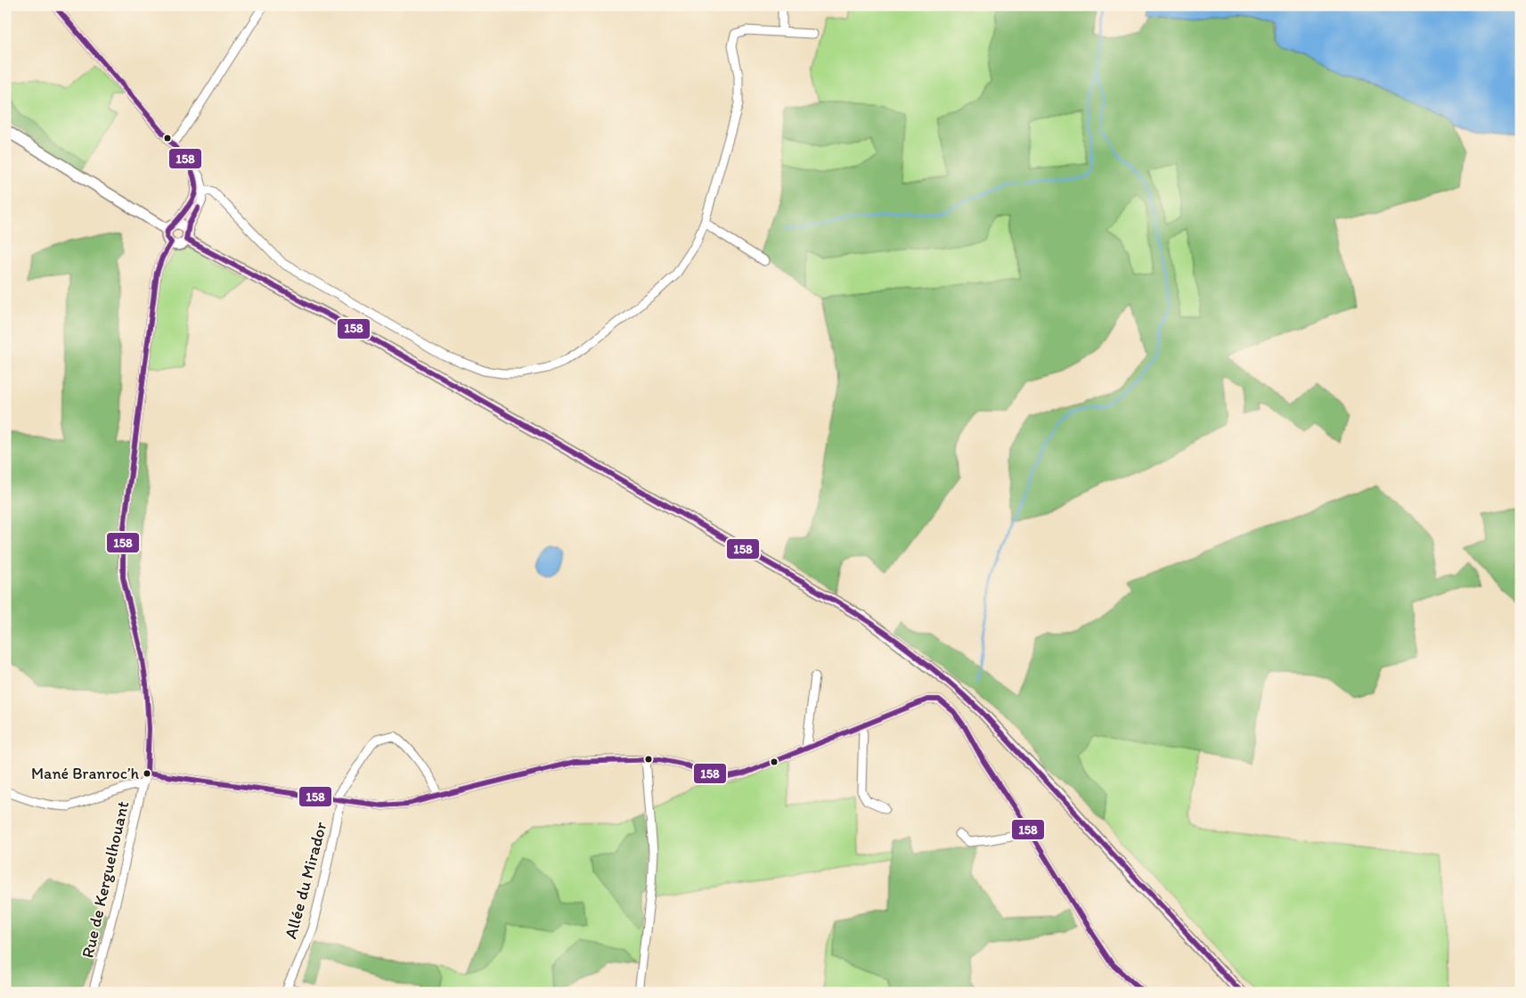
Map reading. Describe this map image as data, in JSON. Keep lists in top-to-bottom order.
{
  "streets": {
    "street": ["Rue de Kerguelhouant", "Allée du Mirador"]
  },
  "places": ["Mané Branroc’h"],
  "lines": ["transit line 158"]
}
